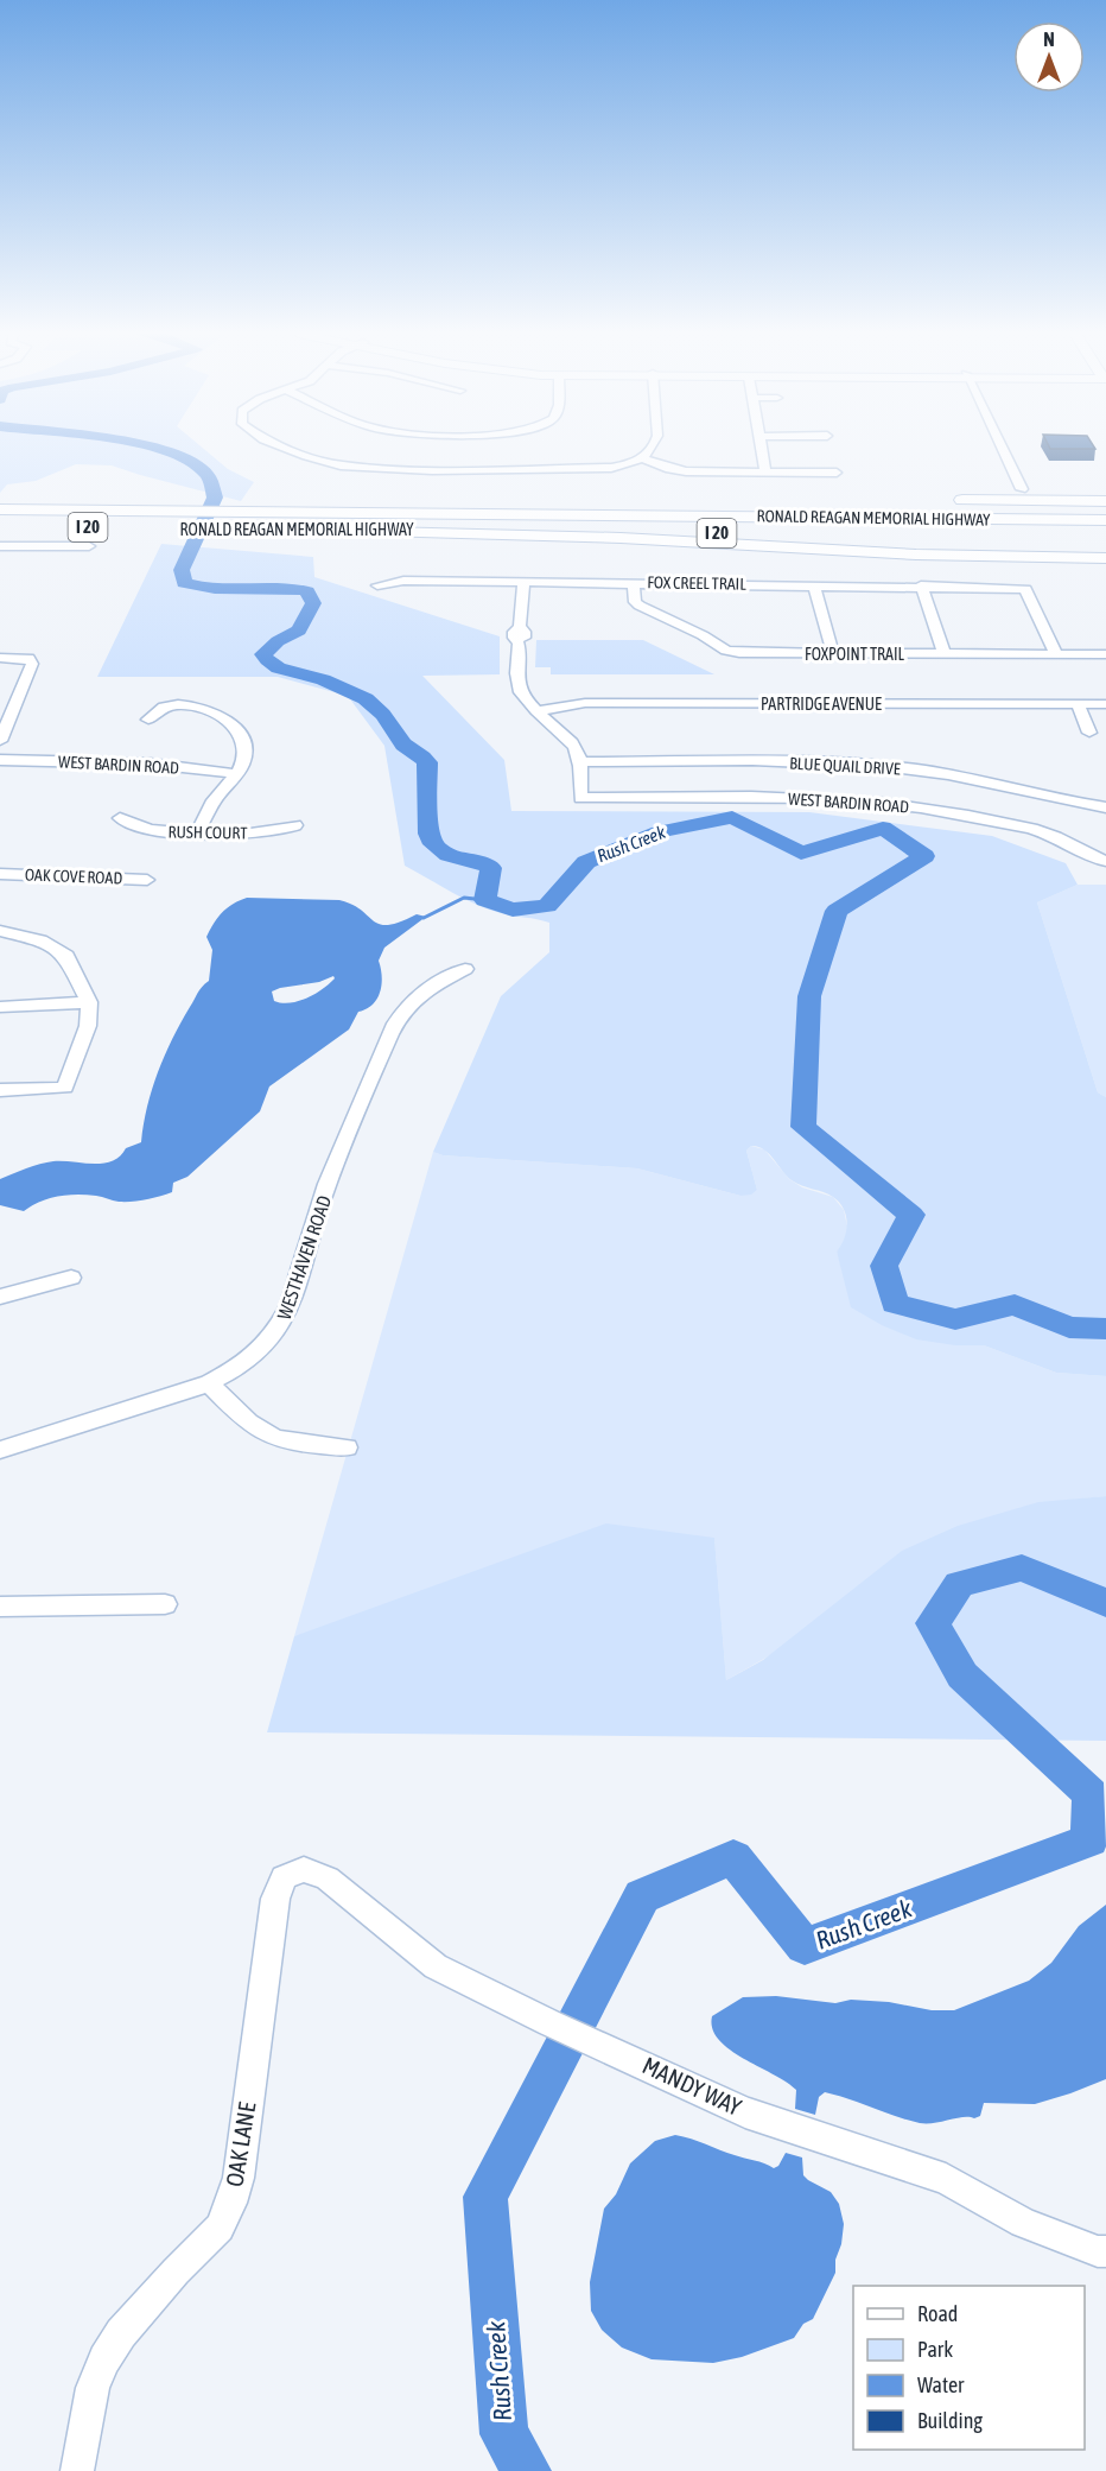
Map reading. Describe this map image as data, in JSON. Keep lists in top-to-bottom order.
{
  "streets": {
    "highway": ["RONALD REAGAN MEMORIAL HIGHWAY", "I 20"],
    "street": [
      "FOX CREEL TRAIL",
      "FOXPOINT TRAIL",
      "PARTRIDGE AVENUE",
      "WEST BARDIN ROAD",
      "BLUE QUAIL DRIVE",
      "RUSH COURT",
      "OAK COVE ROAD",
      "WESTHAVEN ROAD",
      "MANDY WAY",
      "OAK LANE"
    ]
  },
  "crossings": [
    ["FOX CREEL TRAIL", "FOXPOINT TRAIL"],
    ["WEST BARDIN ROAD", "BLUE QUAIL DRIVE"],
    ["MANDY WAY", "OAK LANE"]
  ],
  "water": ["Rush Creek"],
  "legend": [
    "Road",
    "Park",
    "Water",
    "Building"
  ],
  "north": "top"
}
